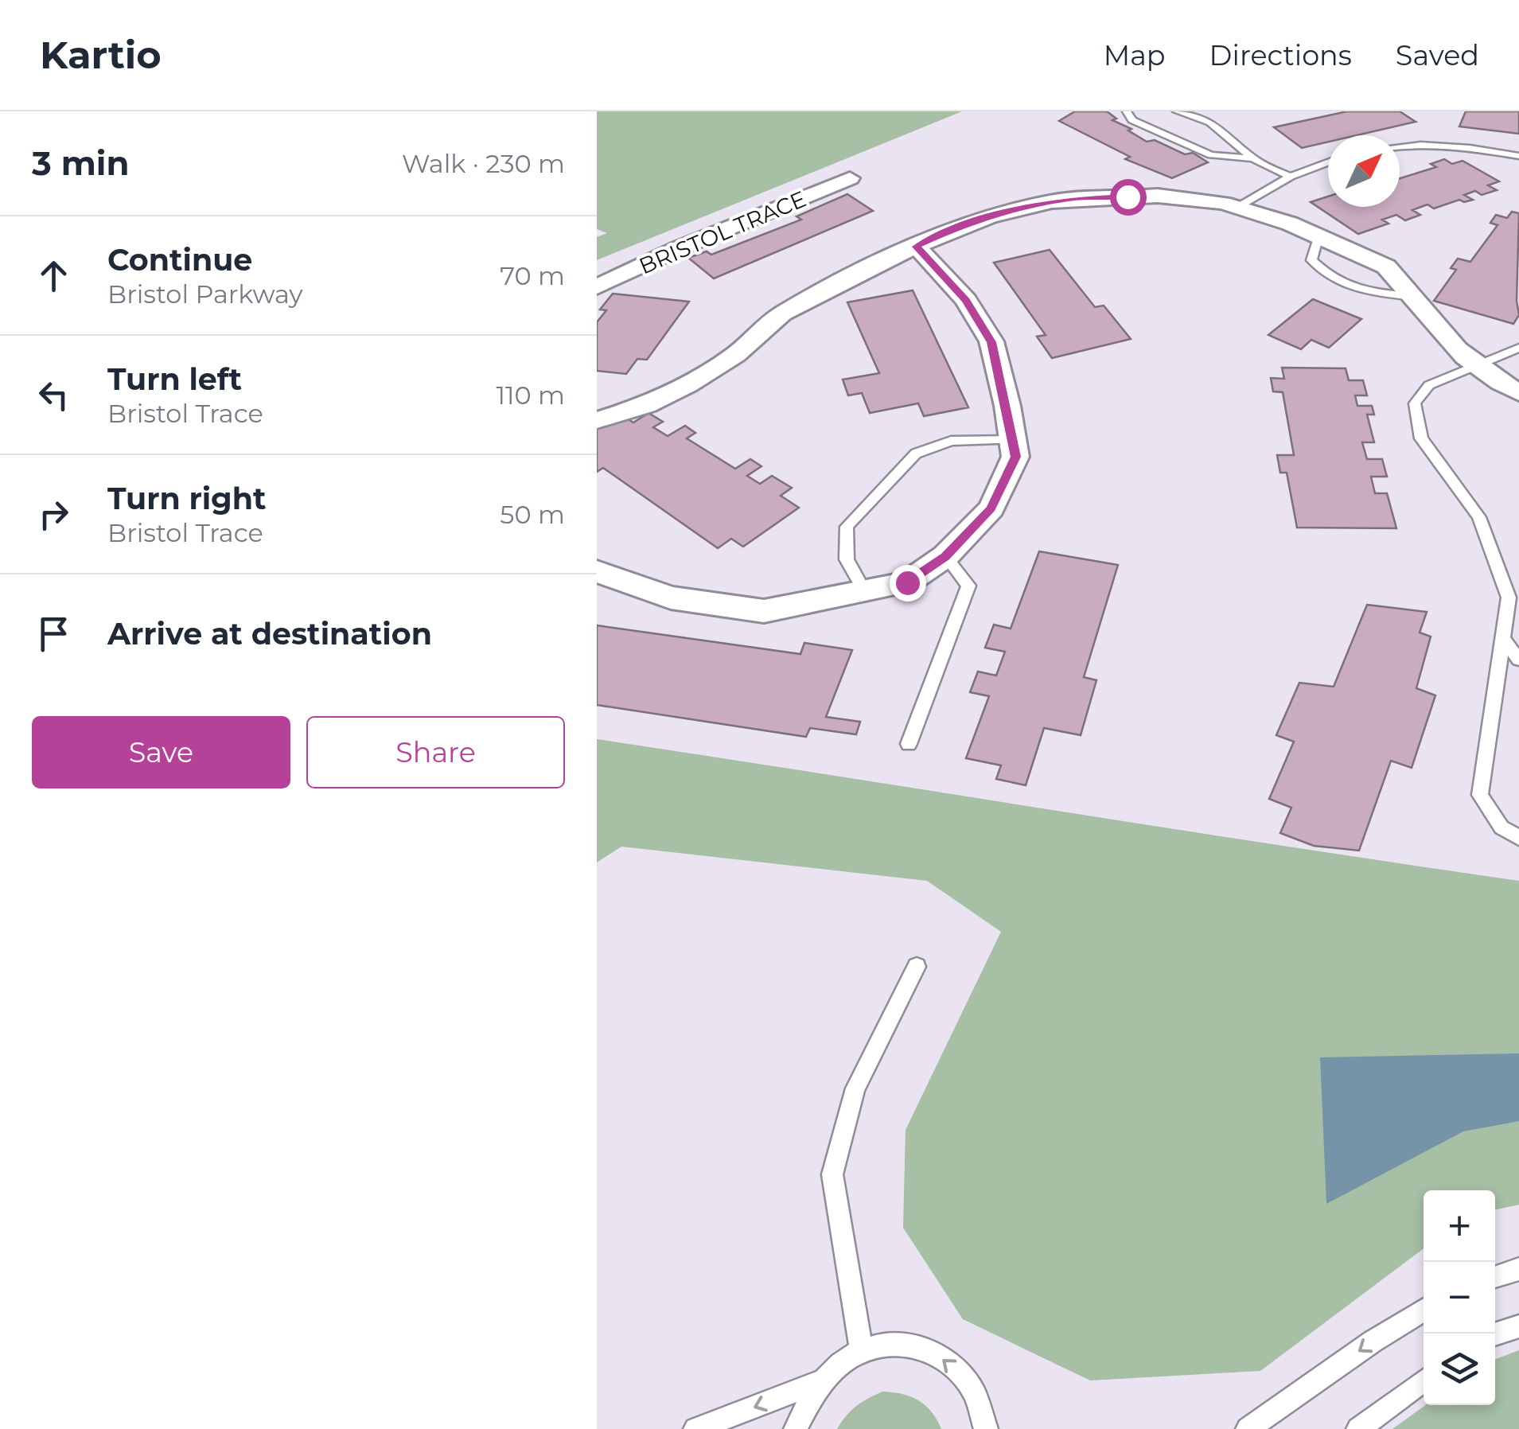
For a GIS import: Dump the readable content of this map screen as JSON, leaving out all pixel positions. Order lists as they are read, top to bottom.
{
  "streets": {
    "street": ["BRISTOL TRACE"]
  },
  "north": "top right",
  "page": {
    "header": "Kartio",
    "nav": ["Map", "Directions", "Saved"],
    "heading": ["3 min", "Walk · 230 m"],
    "list": [
      ["Continue", "Bristol Parkway", "70 m"],
      ["Turn left", "Bristol Trace", "110 m"],
      ["Turn right", "Bristol Trace", "50 m"],
      "Arrive at destination"
    ],
    "buttons": ["Save", "Share"],
    "map_buttons": ["+", "−"]
  }
}
